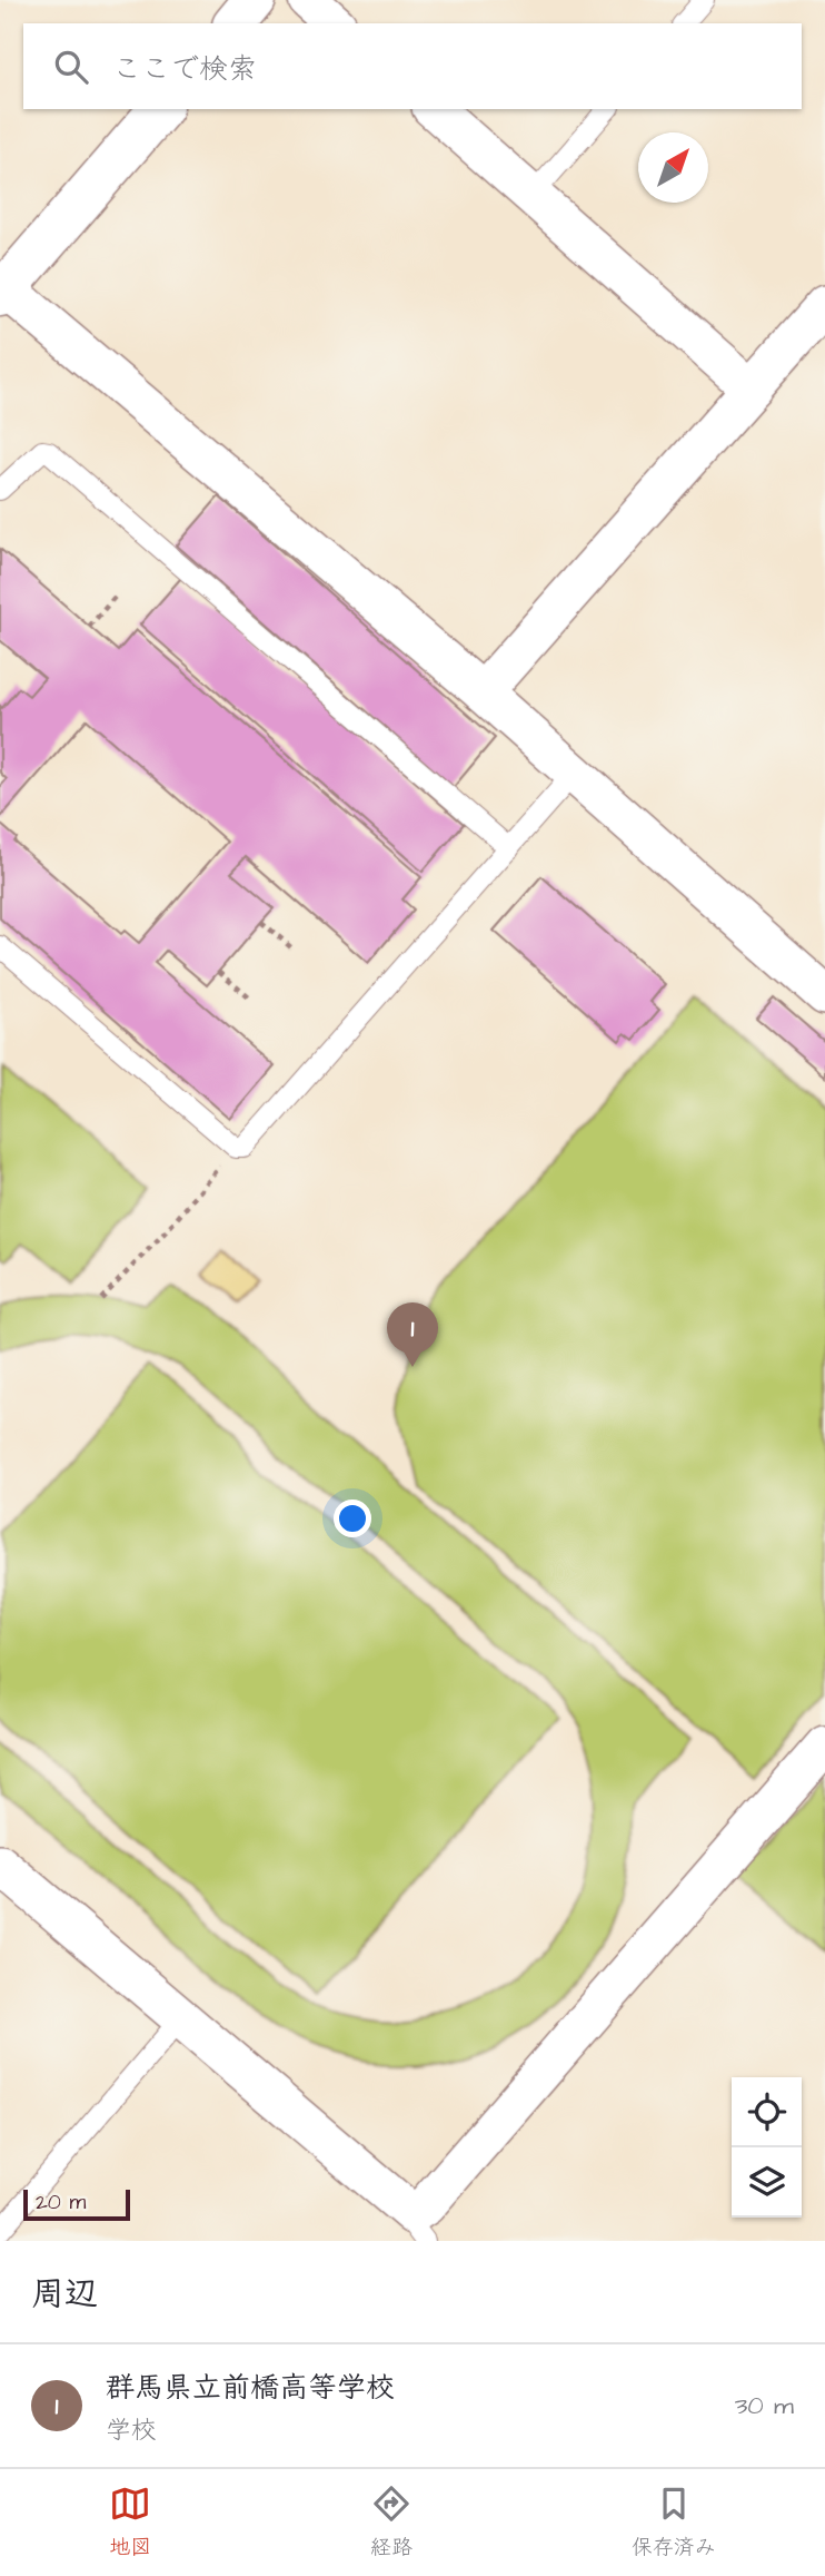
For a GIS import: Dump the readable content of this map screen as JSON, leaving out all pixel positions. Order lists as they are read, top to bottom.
{
  "scale_bar": "20 m",
  "north": "top right",
  "page": {
    "search": "ここで検索",
    "pins": "1",
    "scale": "20 m",
    "heading": "周辺",
    "list": [
      {
        "mark": "1",
        "name": "群馬県立前橋高等学校",
        "note": "学校",
        "value": "30 m"
      }
    ],
    "nav": ["地図", "経路", "保存済み"]
  }
}
